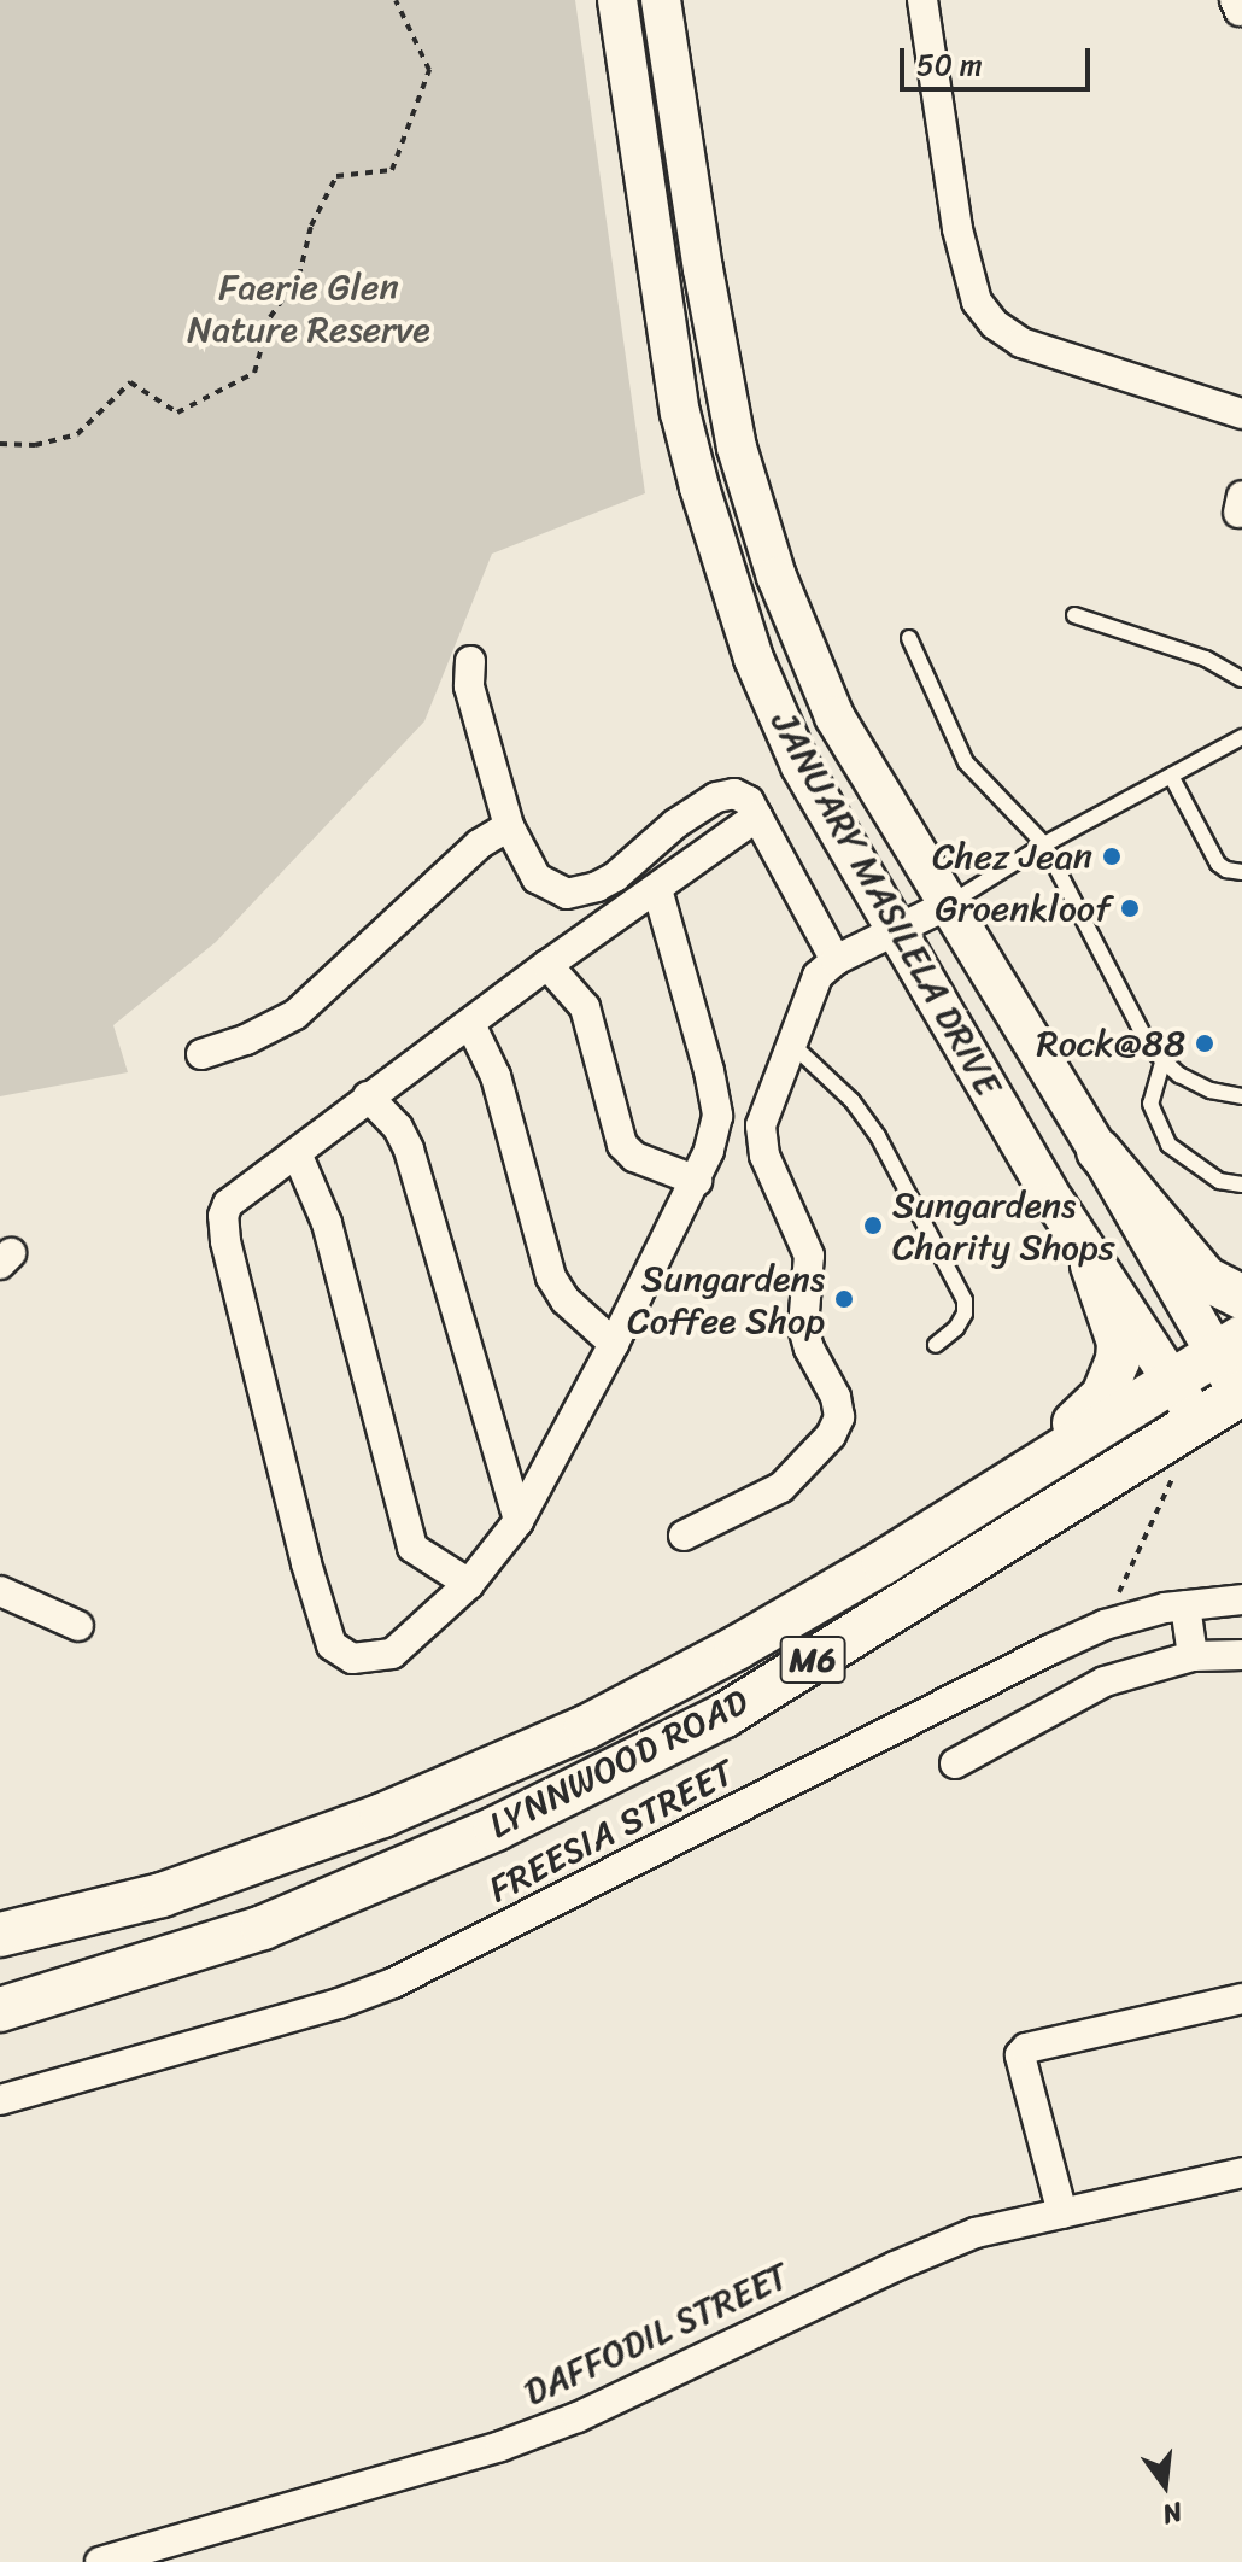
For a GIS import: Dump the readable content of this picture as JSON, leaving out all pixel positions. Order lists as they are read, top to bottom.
{
  "streets": {
    "main road": ["JANUARY MASILELA DRIVE", "M6", "LYNNWOOD ROAD"],
    "street": ["FREESIA STREET", "DAFFODIL STREET"]
  },
  "crossings": [
    ["JANUARY MASILELA DRIVE", "LYNNWOOD ROAD"]
  ],
  "parks": ["Faerie Glen Nature Reserve"],
  "places": [
    "Chez Jean",
    "Groenkloof",
    "Rock@88",
    "Sungardens Charity Shops",
    "Sungardens Coffee Shop"
  ],
  "scale_bar": "50 m",
  "north": "bottom"
}
